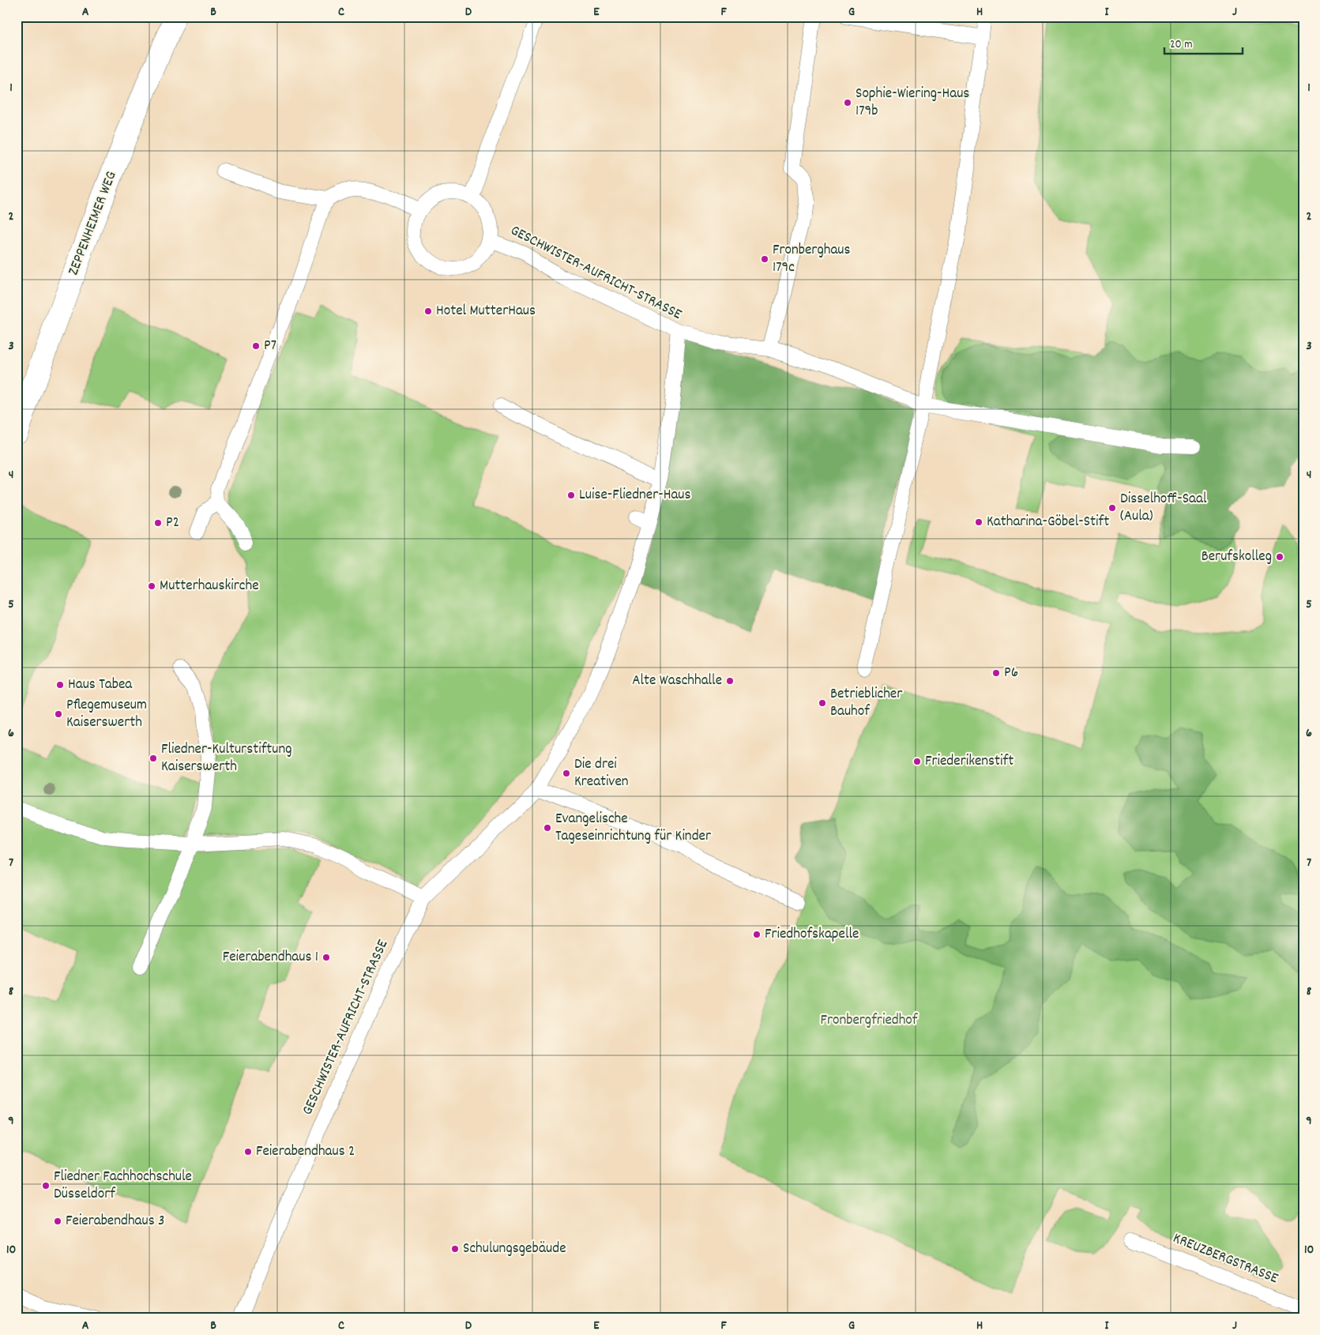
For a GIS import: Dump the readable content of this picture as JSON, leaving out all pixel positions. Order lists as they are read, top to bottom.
{
  "streets": {
    "street": ["ZEPPENHEIMER WEG"],
    "lane": ["GESCHWISTER-AUFRICHT-STRASSE", "KREUZBERGSTRASSE"]
  },
  "parks": ["Fronbergfriedhof"],
  "places": [
    "Sophie-Wiering-Haus 179b",
    "Fronberghaus 179c",
    "Hotel MutterHaus",
    "P7",
    "Luise-Fliedner-Haus",
    "Disselhoff-Saal (Aula)",
    "Katharina-Göbel-Stift",
    "P2",
    "Berufskolleg",
    "Mutterhauskirche",
    "P6",
    "Alte Waschhalle",
    "Haus Tabea",
    "Betrieblicher Bauhof",
    "Pflegemuseum Kaiserswerth",
    "Fliedner-Kulturstiftung Kaiserswerth",
    "Friederikenstift",
    "Die drei Kreativen",
    "Evangelische Tageseinrichtung für Kinder",
    "Friedhofskapelle",
    "Feierabendhaus 1",
    "Feierabendhaus 2",
    "Fliedner Fachhochschule Düsseldorf",
    "Feierabendhaus 3",
    "Schulungsgebäude"
  ],
  "scale_bar": "20 m",
  "grid": {
    "columns": [
      "A",
      "B",
      "C",
      "D",
      "E",
      "F",
      "G",
      "H",
      "I",
      "J"
    ],
    "rows": [
      "1",
      "2",
      "3",
      "4",
      "5",
      "6",
      "7",
      "8",
      "9",
      "10"
    ]
  }
}
